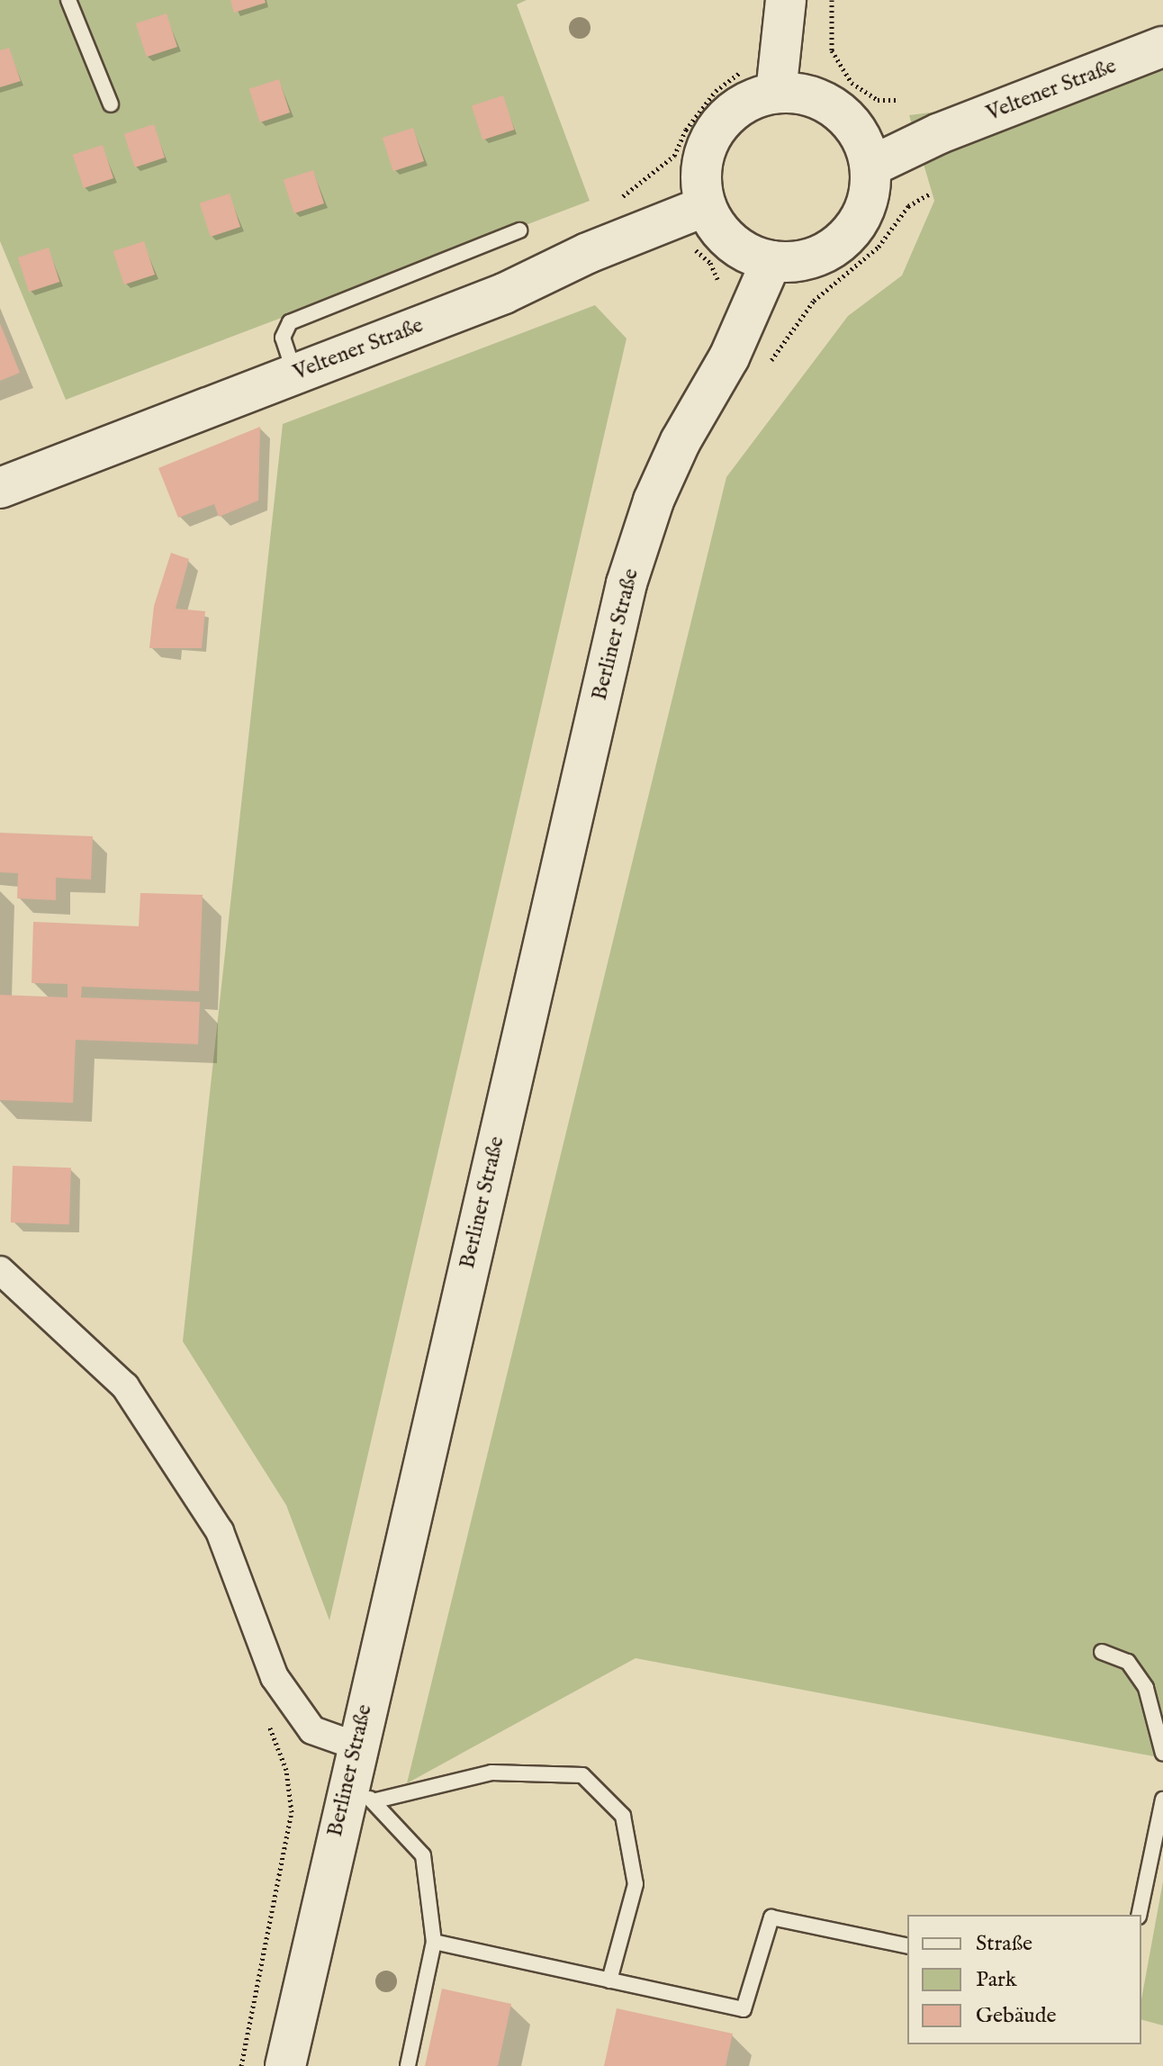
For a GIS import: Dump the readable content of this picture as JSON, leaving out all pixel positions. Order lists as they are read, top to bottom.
{
  "streets": {
    "main road": ["Veltener Straße", "Berliner Straße"]
  },
  "crossings": [
    ["Veltener Straße", "Berliner Straße"]
  ],
  "legend": ["Straße", "Park", "Gebäude"]
}
